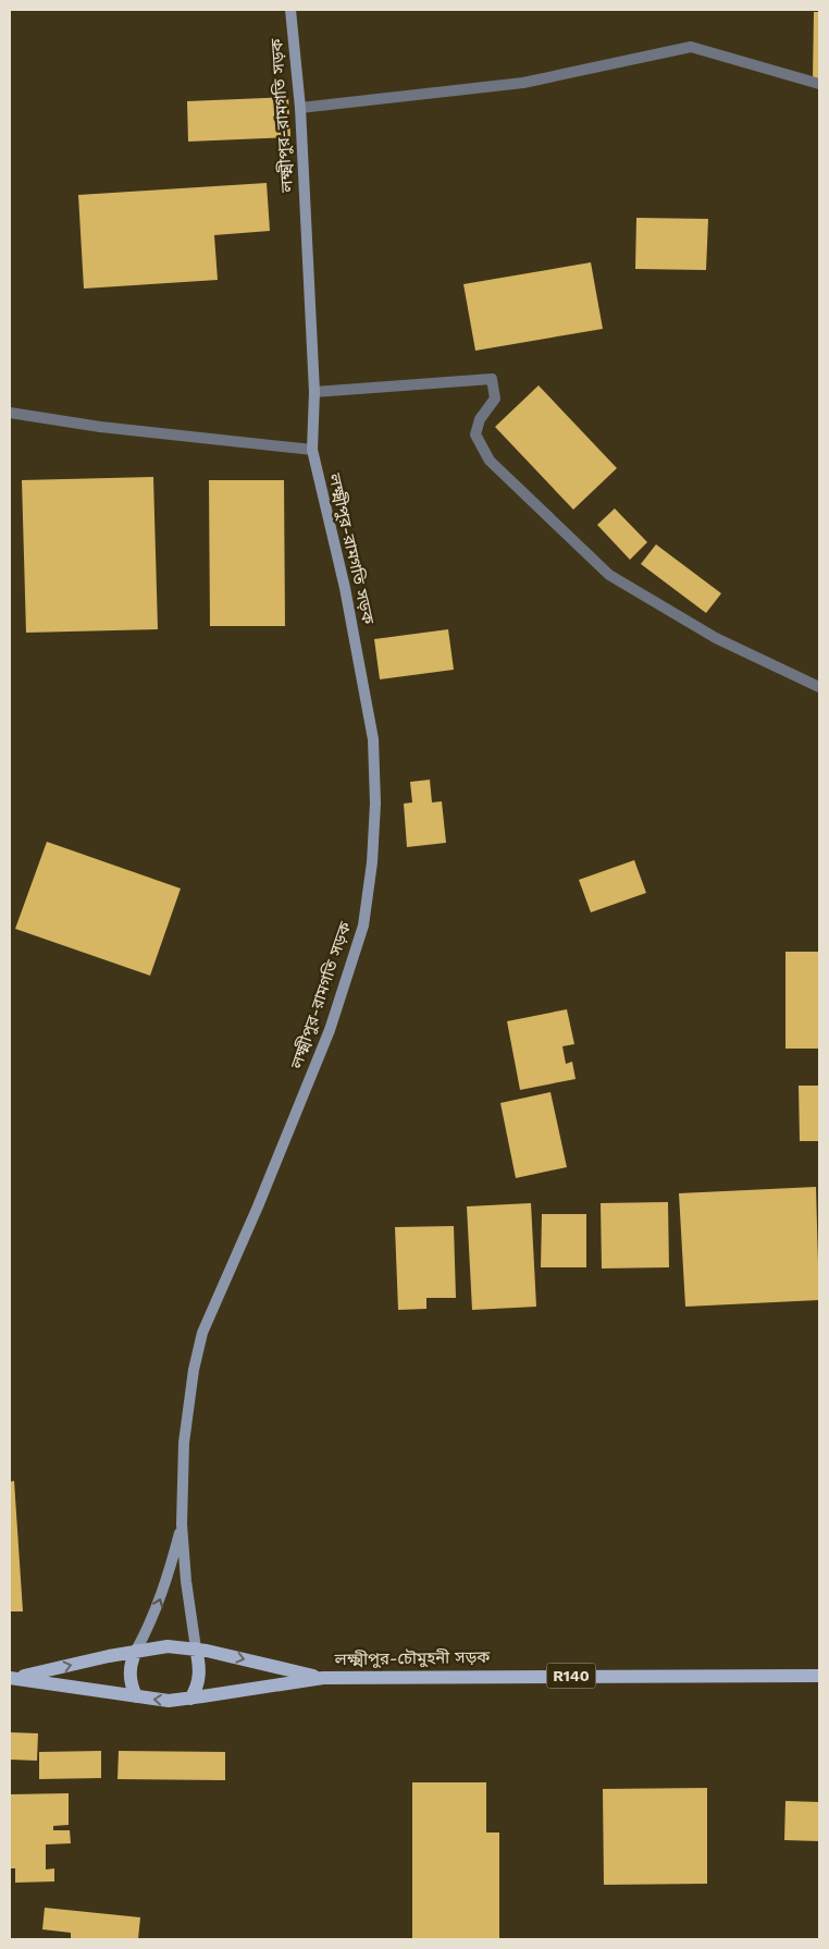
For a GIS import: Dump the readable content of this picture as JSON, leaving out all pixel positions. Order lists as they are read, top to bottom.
{
  "streets": {
    "main road": ["লক্ষ্মীপুর-রামগতি সড়ক", "লক্ষ্মীপুর-চৌমুহনী সড়ক", "R140"]
  },
  "crossings": [
    ["লক্ষ্মীপুর-রামগতি সড়ক", "লক্ষ্মীপুর-চৌমুহনী সড়ক"],
    ["লক্ষ্মীপুর-রামগতি সড়ক", "R140"],
    ["লক্ষ্মীপুর-চৌমুহনী সড়ক", "R140"]
  ]
}
